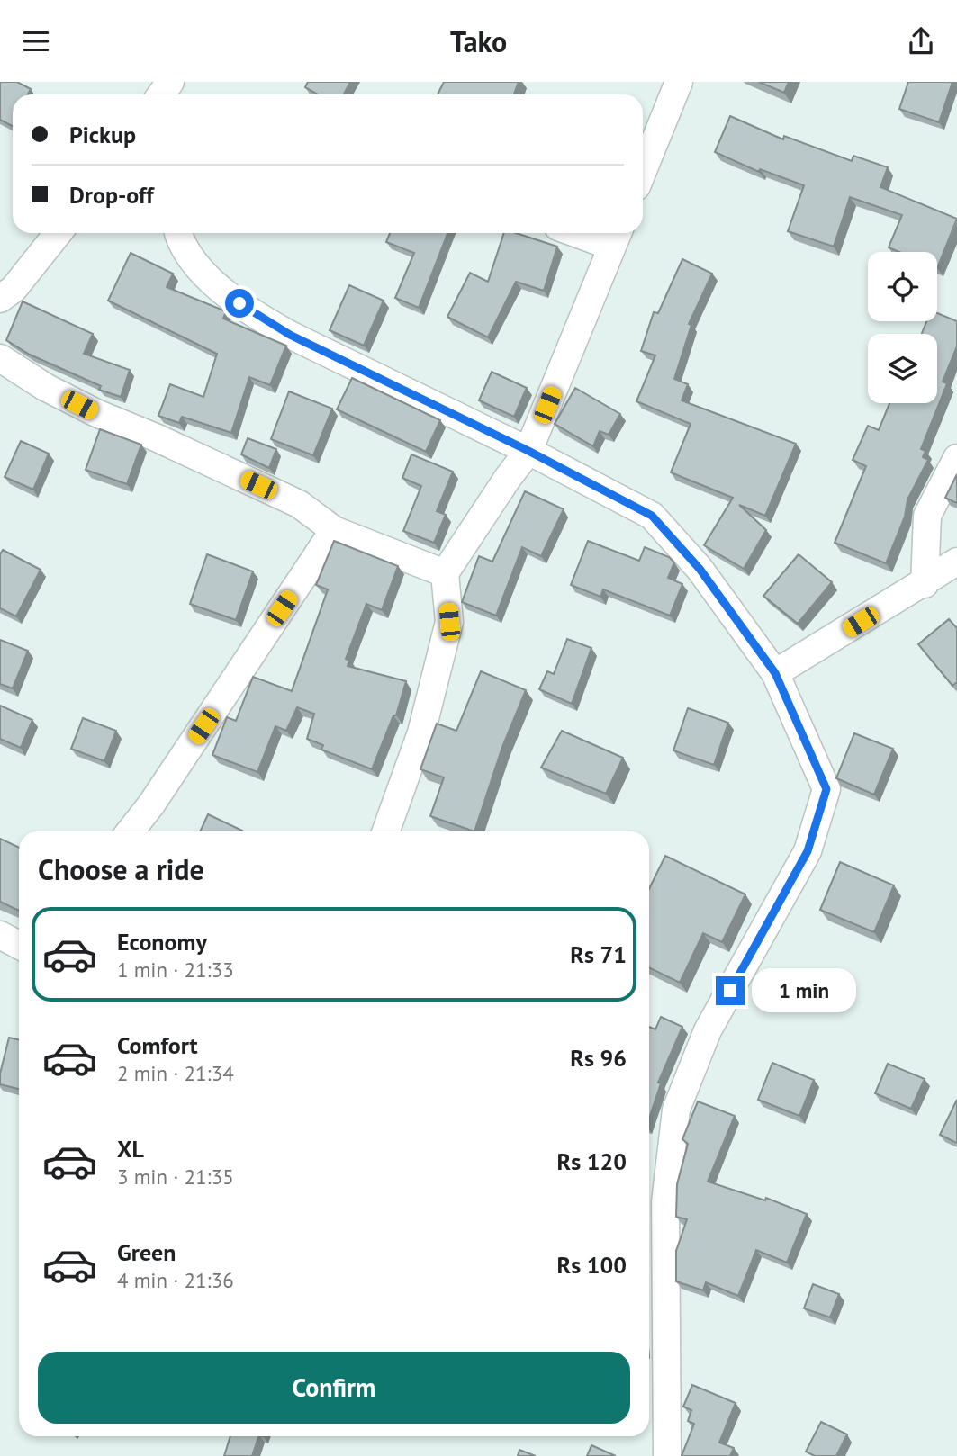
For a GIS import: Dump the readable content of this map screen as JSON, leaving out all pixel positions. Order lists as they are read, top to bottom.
{
  "page": {
    "header": "Tako",
    "banner": ["Pickup", "Drop-off"],
    "heading": "Choose a ride",
    "list": [
      {
        "name": "Economy",
        "note": "1 min · 21:33",
        "value": "Rs 71"
      },
      {
        "name": "Comfort",
        "note": "2 min · 21:34",
        "value": "Rs 96"
      },
      {
        "name": "XL",
        "note": "3 min · 21:35",
        "value": "Rs 120"
      },
      {
        "name": "Green",
        "note": "4 min · 21:36",
        "value": "Rs 100"
      }
    ],
    "bubble": "1 min",
    "buttons": "Confirm"
  }
}
